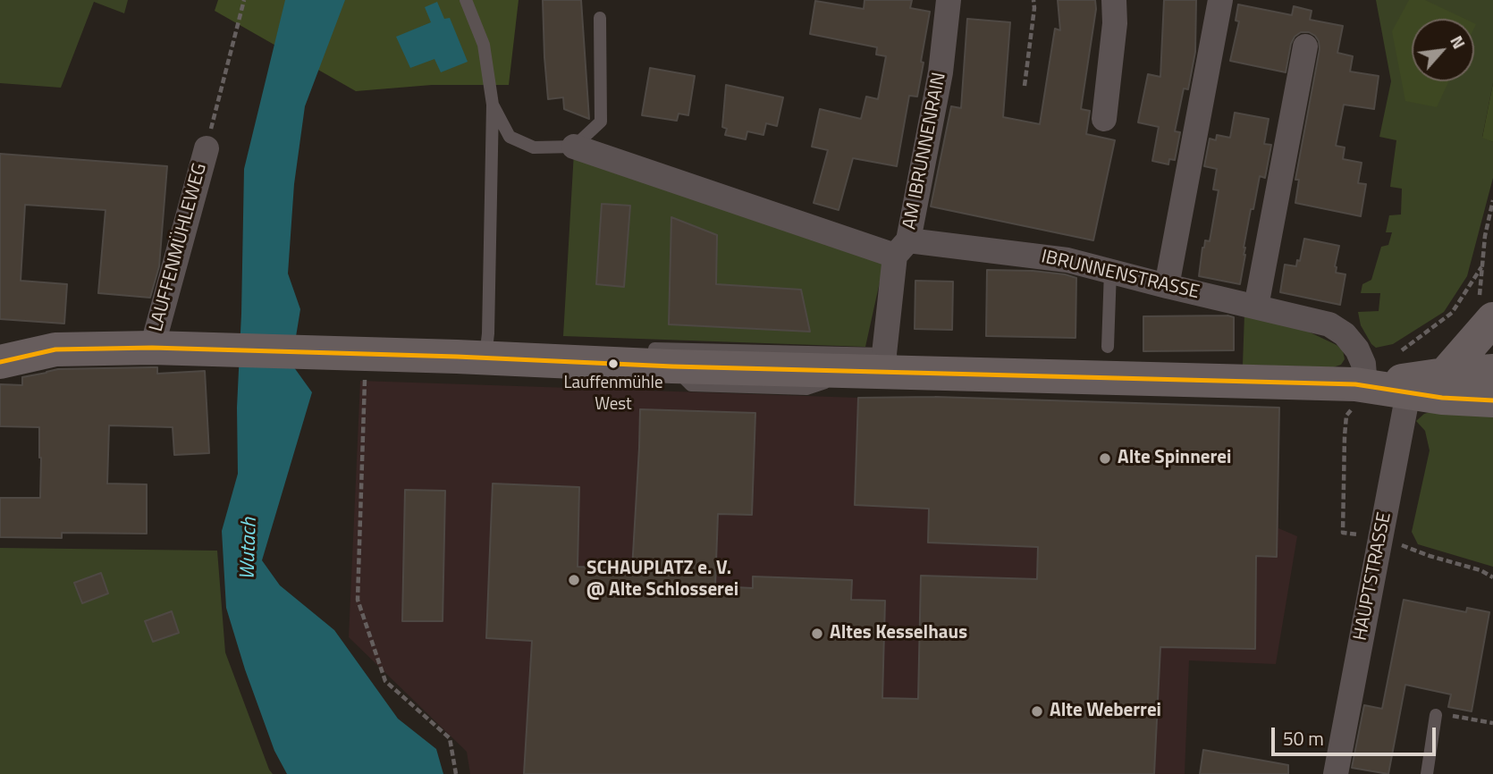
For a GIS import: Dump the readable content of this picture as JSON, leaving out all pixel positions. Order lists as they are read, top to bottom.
{
  "streets": {
    "street": [
      "AM IBRUNNENRAIN",
      "LAUFFENMÜHLEWEG",
      "IBRUNNENSTRASSE",
      "HAUPTSTRASSE"
    ]
  },
  "crossings": [
    ["AM IBRUNNENRAIN", "IBRUNNENSTRASSE"]
  ],
  "water": ["Wutach"],
  "places": [
    "Lauffenmühle West",
    "Alte Spinnerei",
    "SCHAUPLATZ e. V. @ Alte Schlosserei",
    "Altes Kesselhaus",
    "Alte Weberrei"
  ],
  "scale_bar": "50 m",
  "north": "top right"
}
